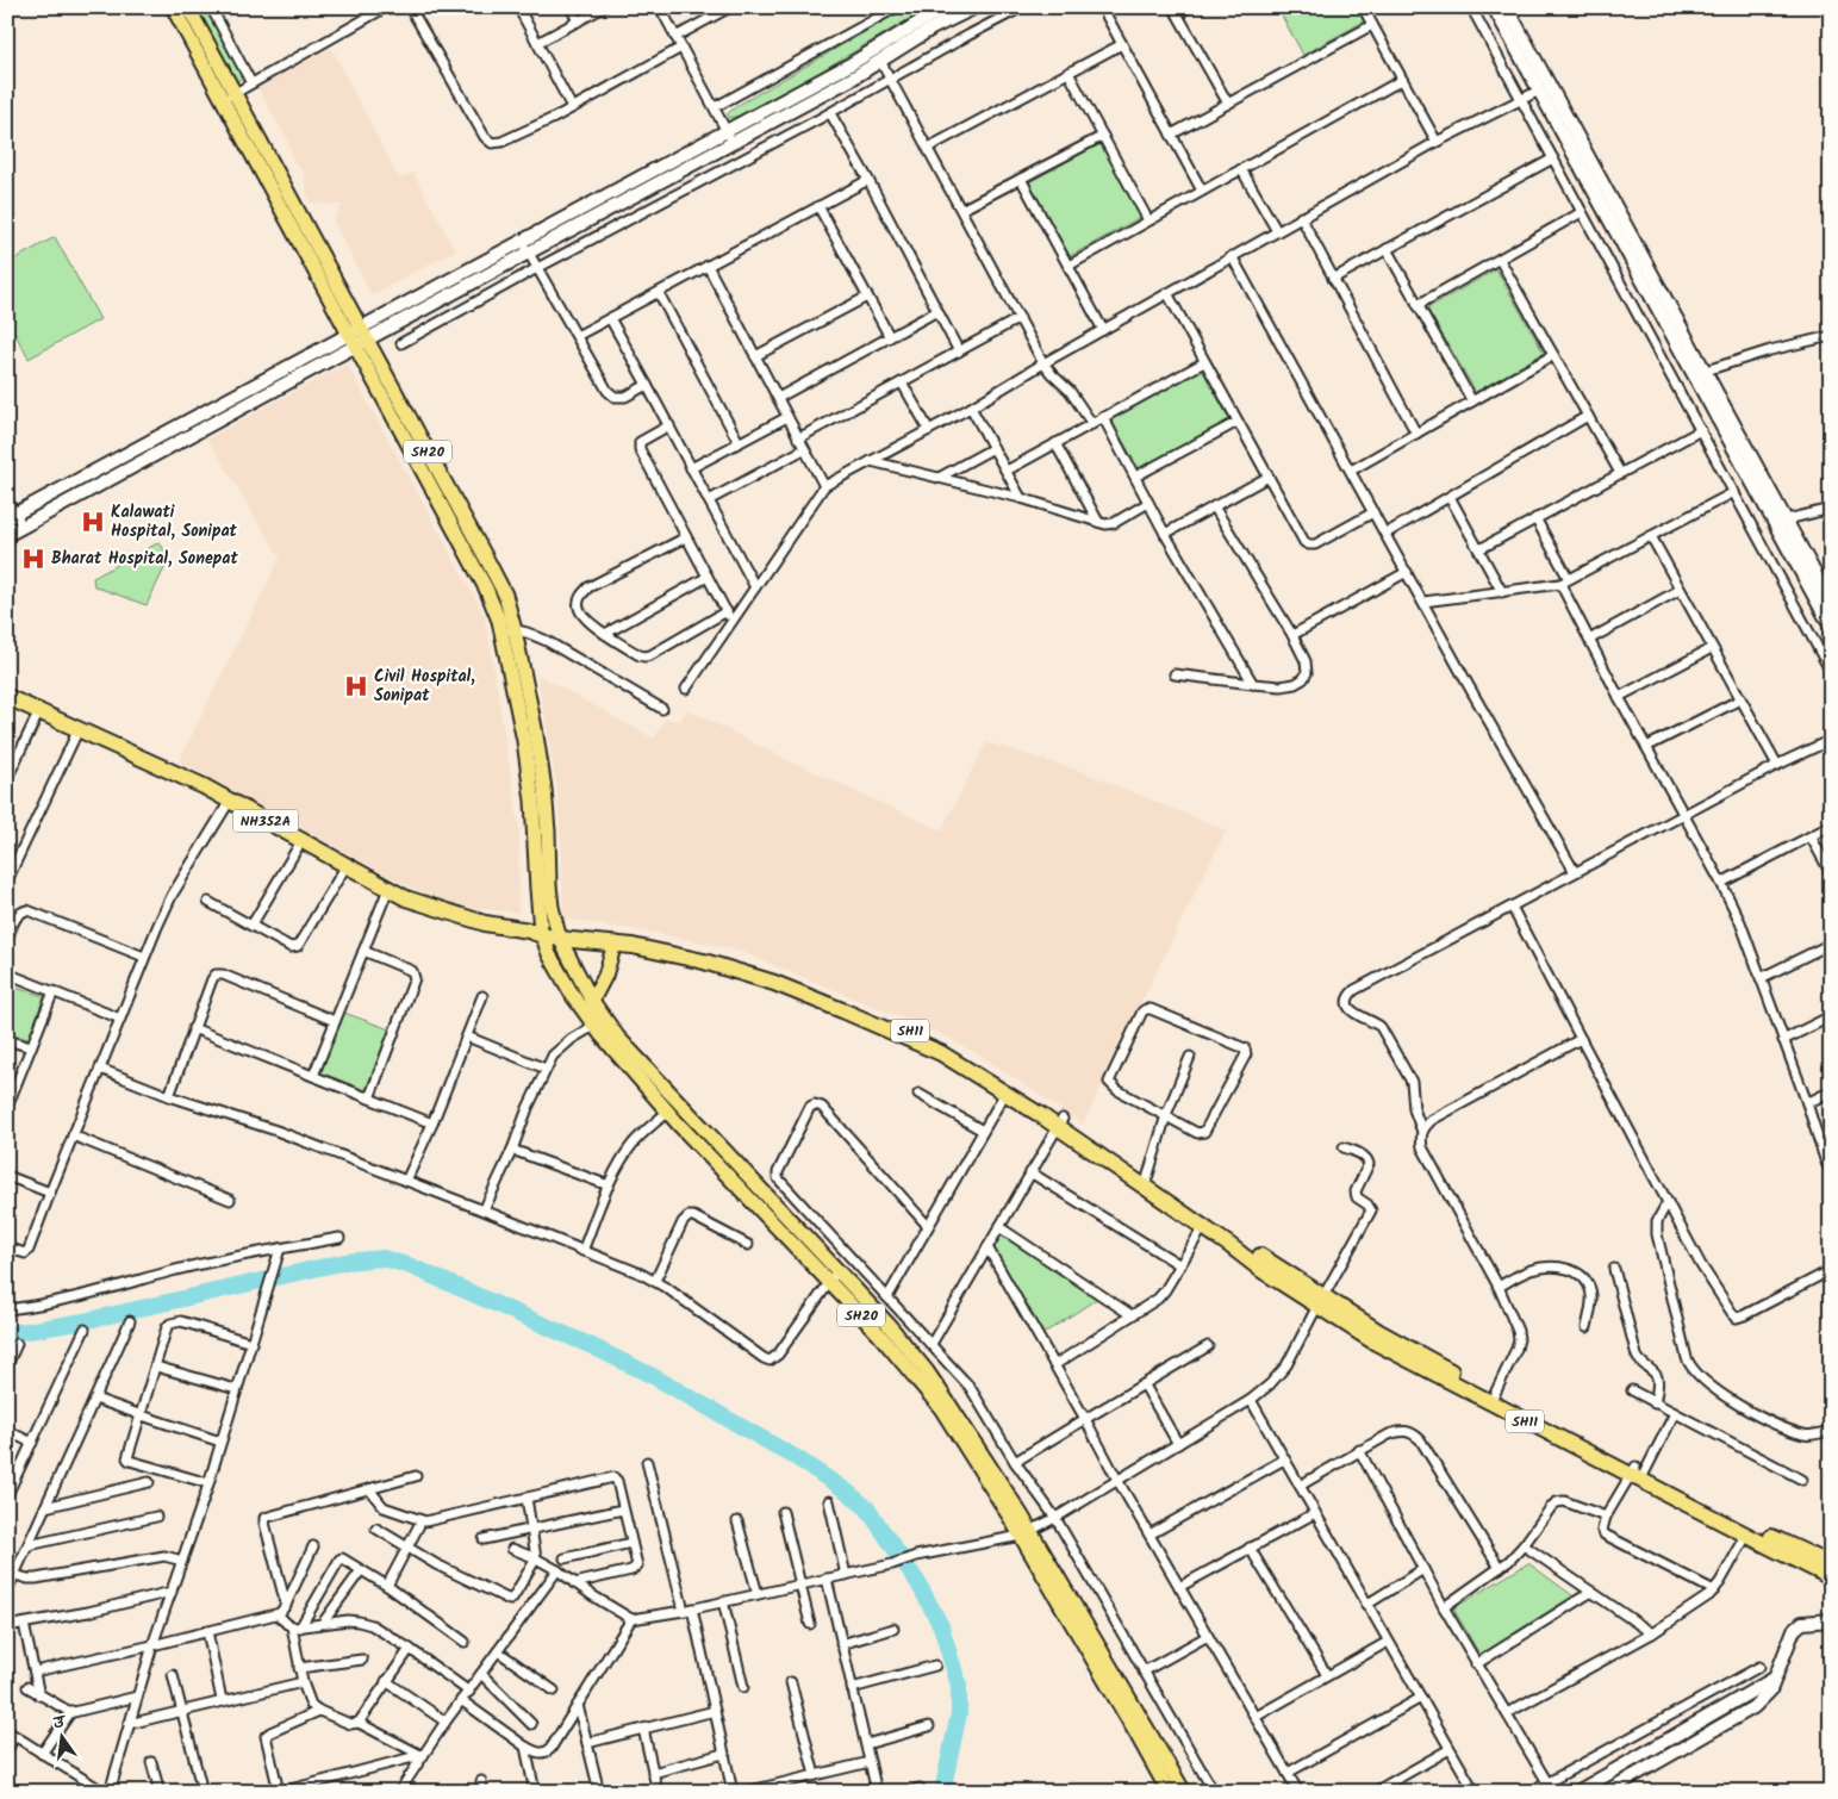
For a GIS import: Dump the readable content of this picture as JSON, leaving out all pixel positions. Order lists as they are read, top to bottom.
{
  "streets": {
    "highway": ["NH352A", "SH11"],
    "main road": ["SH20"]
  },
  "crossings": [
    ["SH20", "NH352A"],
    ["SH20", "SH11"],
    ["NH352A", "SH11"]
  ],
  "places": {
    "hospital": ["Kalawati Hospital, Sonipat", "Bharat Hospital, Sonepat", "Civil Hospital, Sonipat"]
  },
  "north": "top"
}
